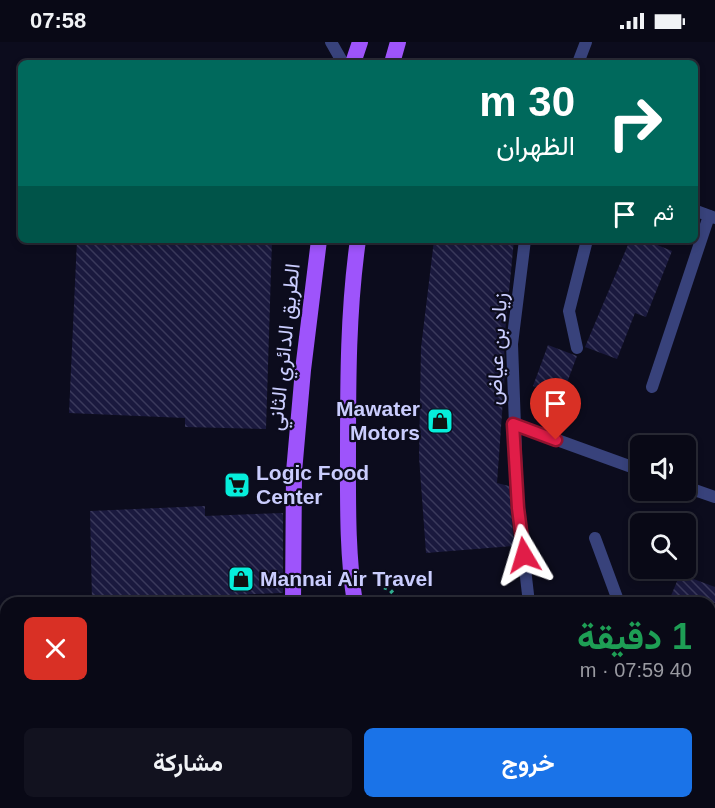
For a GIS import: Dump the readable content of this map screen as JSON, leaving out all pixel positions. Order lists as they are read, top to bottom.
{
  "streets": {
    "main road": ["الطريق الدائري الثاني"],
    "street": ["زياد بن عياض"]
  },
  "places": {
    "shop": ["Mawater Motors", "Mannai Air Travel"],
    "supermarket": ["Logic Food Center"]
  },
  "page": {
    "status": "07:58",
    "turn": ["30 m", "الظهران"],
    "then": "ثم",
    "heading": ["1 دقيقة", "40 m · 07:59"],
    "buttons": ["خروج", "مشاركة"]
  }
}
